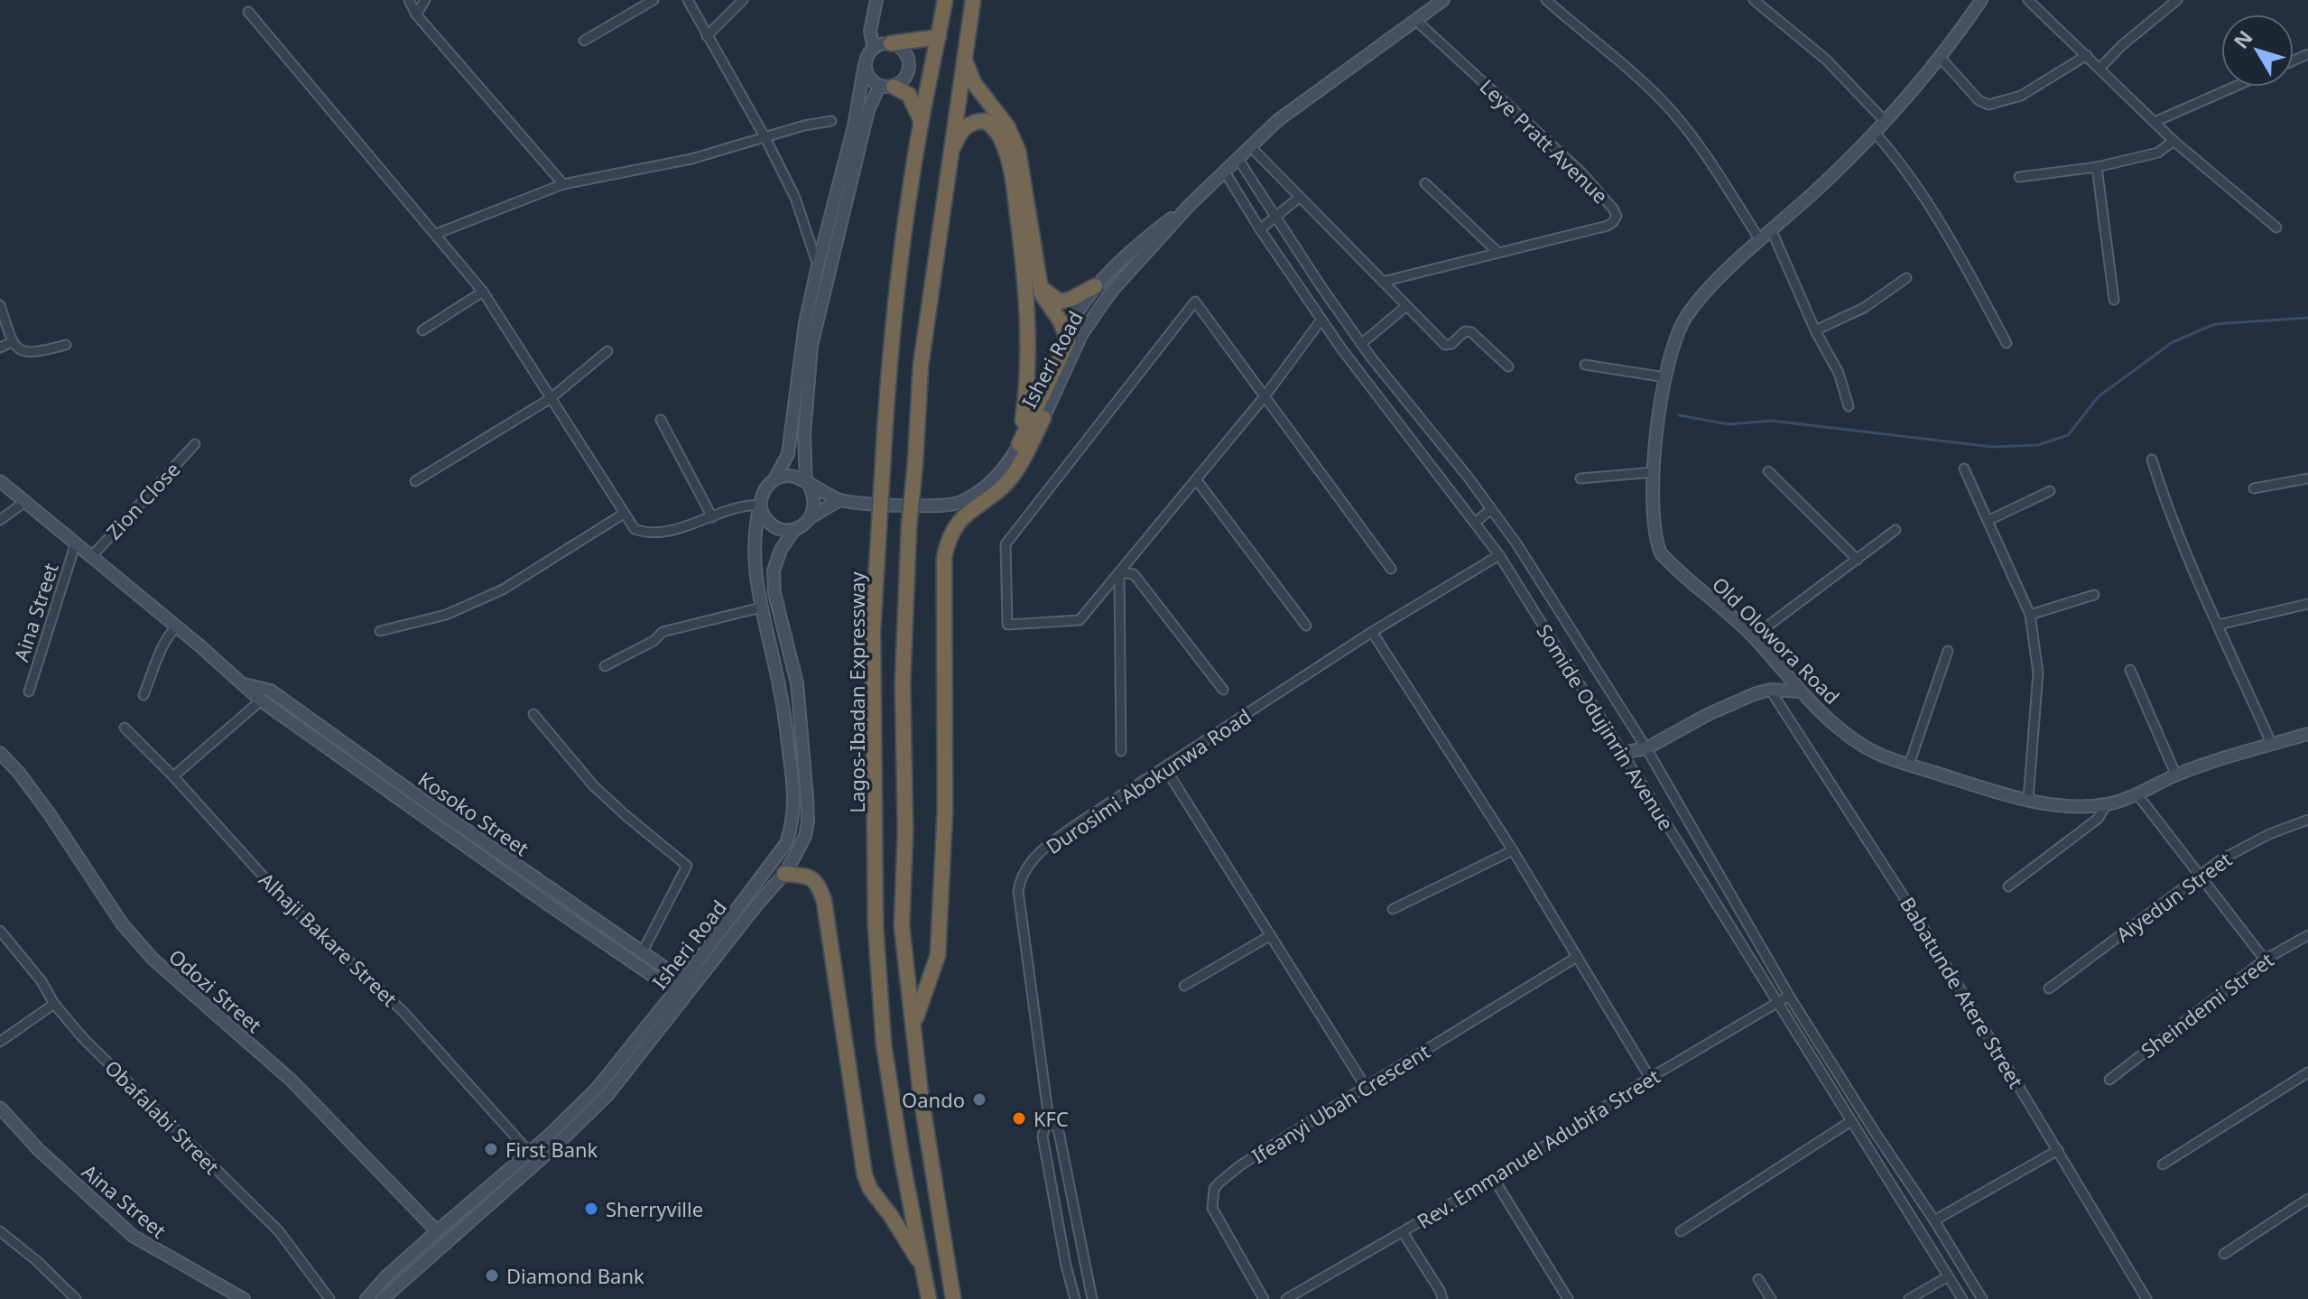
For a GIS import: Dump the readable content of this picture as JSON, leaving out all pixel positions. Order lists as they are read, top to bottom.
{
  "streets": {
    "highway": ["Lagos-Ibadan Expressway"],
    "main road": [
      "Isheri Road",
      "Aina Street",
      "Old Olowora Road",
      "Kosoko Street",
      "Odozi Street"
    ],
    "street": [
      "Leye Pratt Avenue",
      "Zion Close",
      "Somide Odujinrin Avenue",
      "Durosimi Abokunwa Road",
      "Aiyedun Street",
      "Alhaji Bakare Street",
      "Babatunde Atere Street",
      "Sheindemi Street",
      "Ifeanyi Ubah Crescent",
      "Obafalabi Street",
      "Rev. Emmanuel Adubifa Street"
    ]
  },
  "crossings": [
    ["Leye Pratt Avenue", "Isheri Road"],
    ["Isheri Road", "Somide Odujinrin Avenue"],
    ["Isheri Road", "Kosoko Street"],
    ["Isheri Road", "Alhaji Bakare Street"],
    ["Isheri Road", "Odozi Street"],
    ["Zion Close", "Kosoko Street"],
    ["Aina Street", "Kosoko Street"],
    ["Somide Odujinrin Avenue", "Durosimi Abokunwa Road"],
    ["Somide Odujinrin Avenue", "Rev. Emmanuel Adubifa Street"]
  ],
  "places": [
    "Oando",
    "KFC",
    "First Bank",
    "Sherryville",
    "Diamond Bank"
  ],
  "north": "top left"
}
